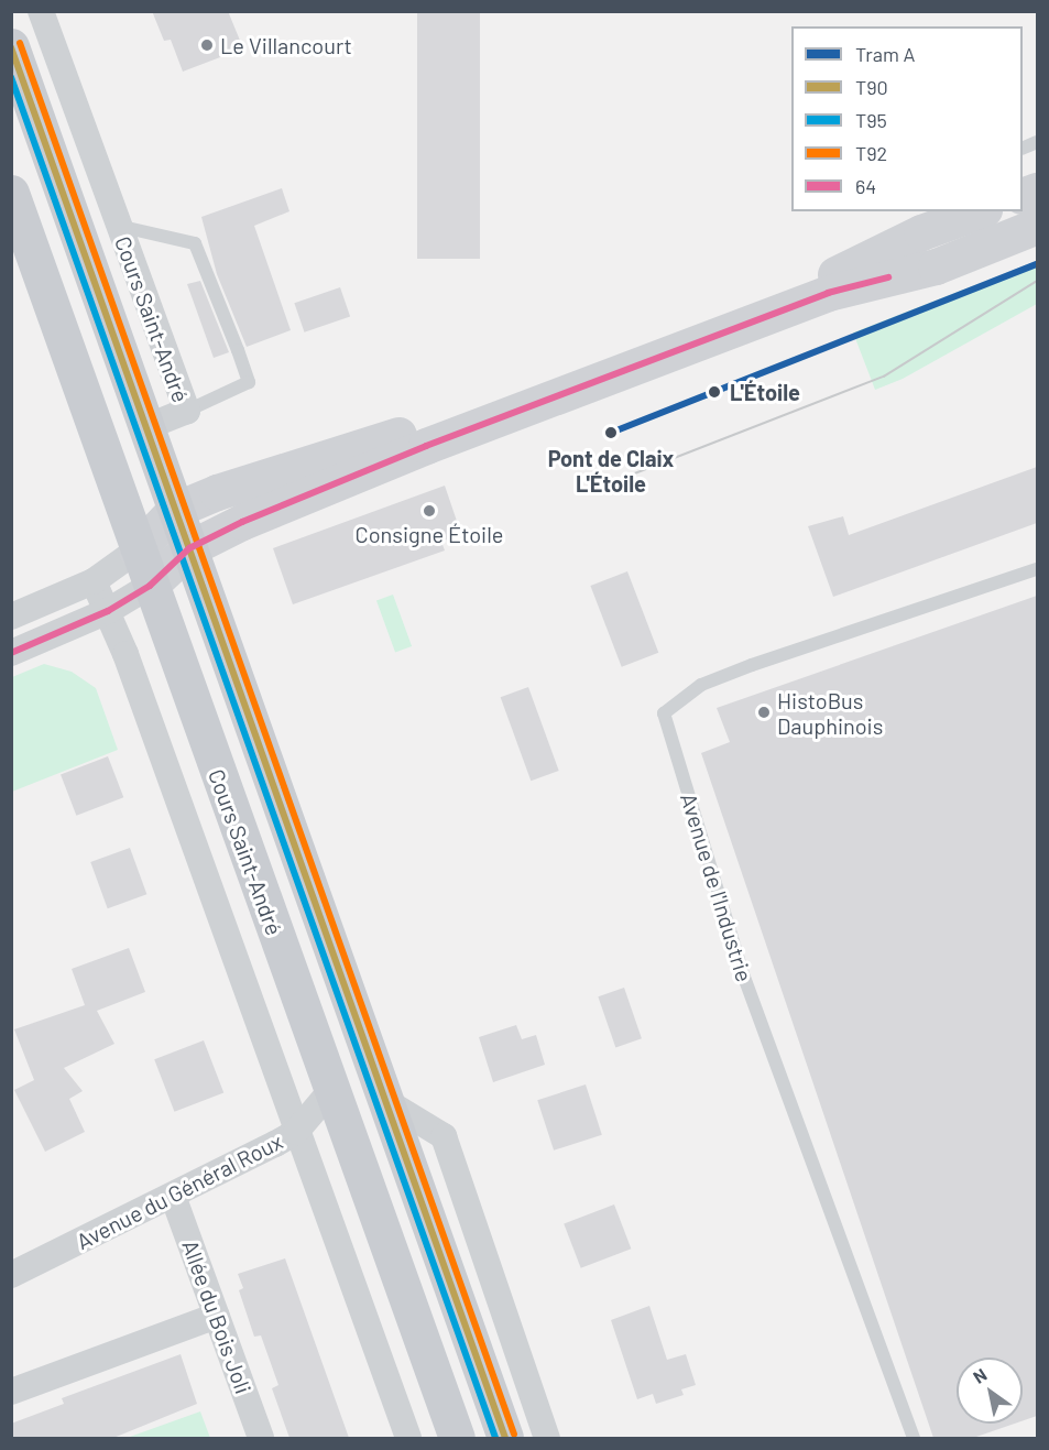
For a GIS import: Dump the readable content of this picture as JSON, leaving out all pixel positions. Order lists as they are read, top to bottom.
{
  "streets": {
    "main road": ["Cours Saint-André"],
    "street": ["Avenue du Général Roux", "Allée du Bois Joli"],
    "lane": ["Avenue de l'Industrie"]
  },
  "crossings": [
    ["Cours Saint-André", "Avenue du Général Roux"],
    ["Avenue du Général Roux", "Allée du Bois Joli"]
  ],
  "places": [
    "Le Villancourt",
    "L'Étoile",
    "Pont de Claix L'Étoile",
    "Consigne Étoile",
    "HistoBus Dauphinois"
  ],
  "lines": [
    "transit line T92",
    "transit line T90",
    "transit line T95",
    "tram line A",
    "transit line 64"
  ],
  "legend": [
    "Tram A",
    "T90",
    "T95",
    "T92",
    "64"
  ],
  "north": "top left"
}
